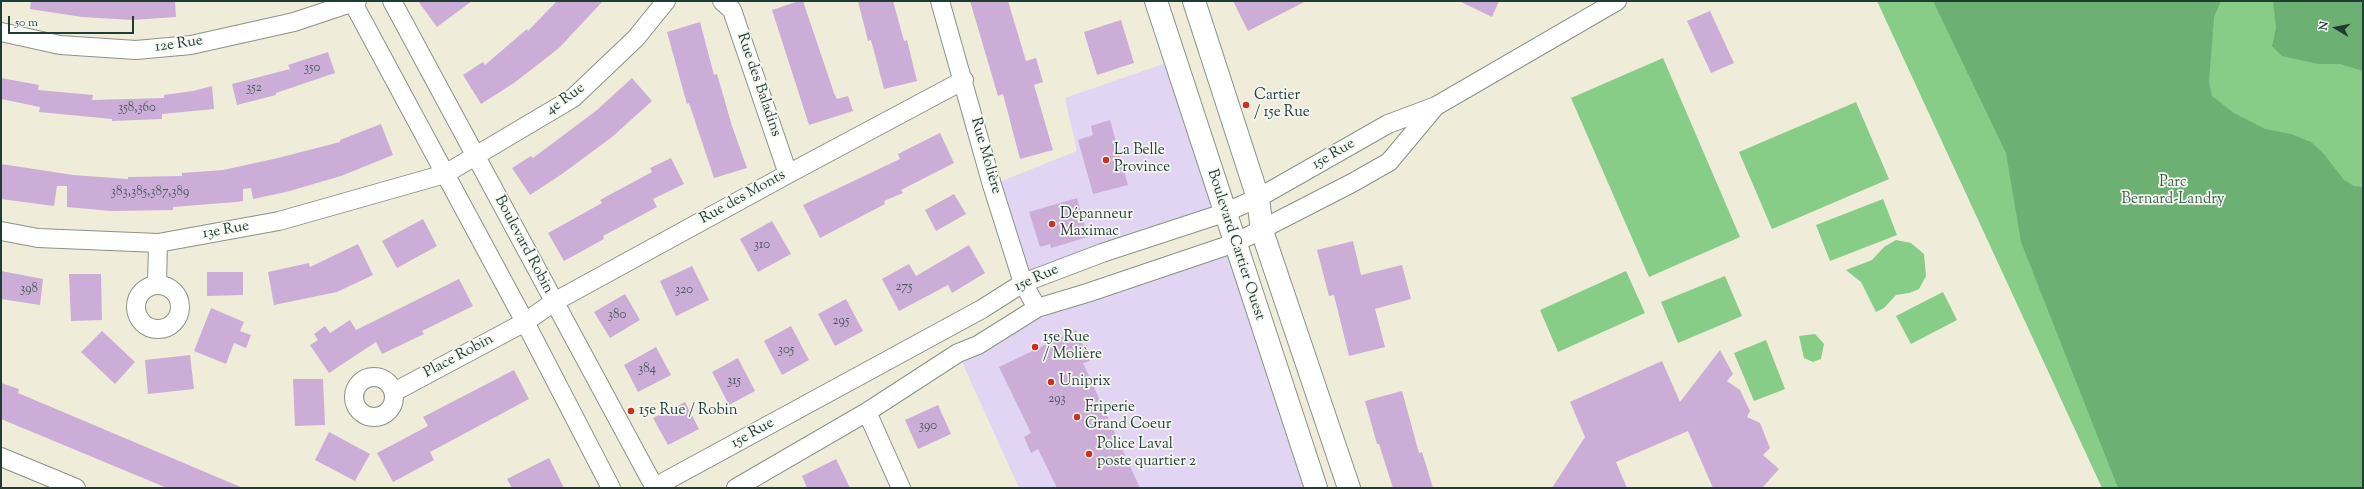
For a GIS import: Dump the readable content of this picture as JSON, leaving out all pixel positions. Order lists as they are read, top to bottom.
{
  "streets": {
    "street": [
      "12e Rue",
      "Rue des Baladins",
      "4e Rue",
      "15e Rue",
      "Rue Molière",
      "Rue des Monts",
      "13e Rue",
      "Boulevard Robin",
      "Boulevard Cartier Ouest",
      "Place Robin"
    ]
  },
  "crossings": [
    ["Rue des Baladins", "Rue des Monts"],
    ["4e Rue", "13e Rue"],
    ["4e Rue", "Boulevard Robin"],
    ["15e Rue", "Rue Molière"],
    ["15e Rue", "Boulevard Robin"],
    ["15e Rue", "Boulevard Cartier Ouest"],
    ["Rue Molière", "Rue des Monts"],
    ["Rue des Monts", "Boulevard Robin"],
    ["Rue des Monts", "Place Robin"]
  ],
  "parks": ["Parc Bernard-Landry"],
  "places": [
    "Cartier / 15e Rue",
    "La Belle Province",
    "Dépanneur Maximac",
    "15e Rue / Molière",
    "Uniprix",
    "15e Rue / Robin",
    "Friperie Grand Coeur",
    "Police Laval poste quartier 2"
  ],
  "house_numbers": [
    "350",
    "352",
    "358,360",
    "383,385,387,389",
    "310",
    "275",
    "398",
    "320",
    "380",
    "295",
    "305",
    "384",
    "315",
    "293",
    "390"
  ],
  "scale_bar": "50 m",
  "north": "left"
}
